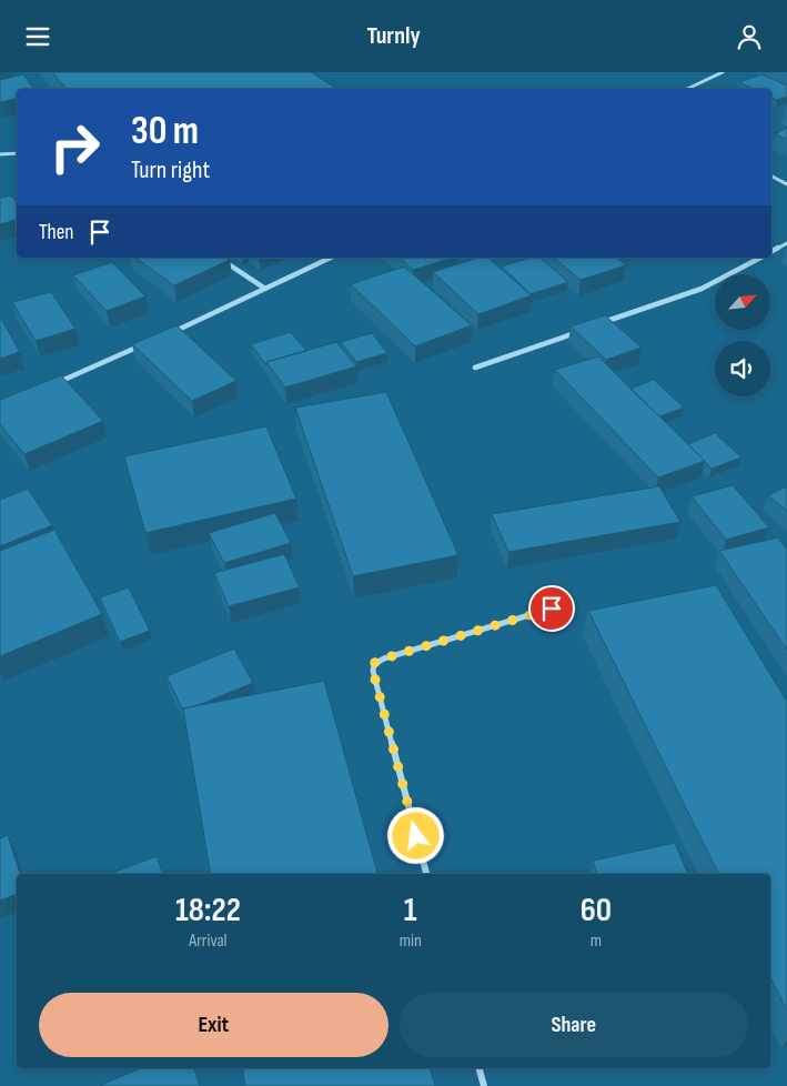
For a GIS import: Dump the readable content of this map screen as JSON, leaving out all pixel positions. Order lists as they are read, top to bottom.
{
  "north": "top right",
  "page": {
    "header": "Turnly",
    "turn": ["30 m", "Turn right"],
    "then": "Then",
    "eta": [
      "18:22",
      "Arrival",
      "1",
      "min",
      "60",
      "m"
    ],
    "buttons": ["Exit", "Share"]
  }
}
